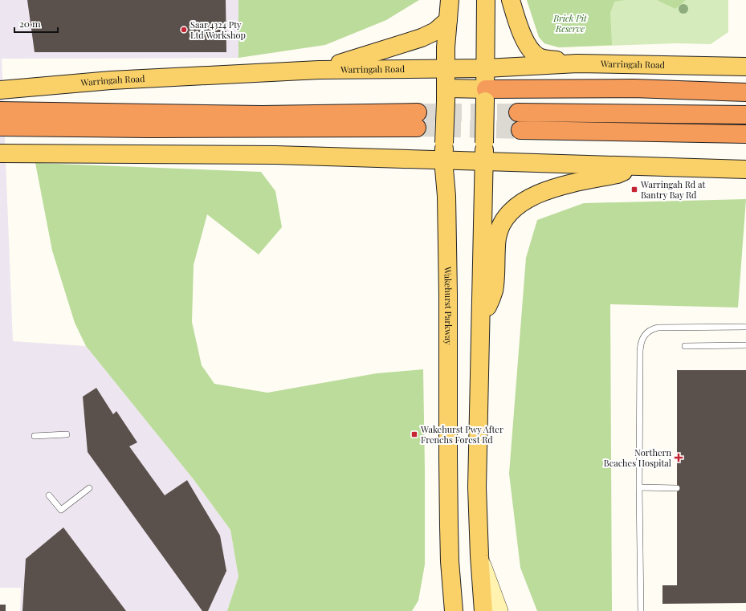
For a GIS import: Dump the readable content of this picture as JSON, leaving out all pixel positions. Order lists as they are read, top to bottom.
{
  "streets": {
    "main road": ["Warringah Road", "Wakehurst Parkway"]
  },
  "crossings": [
    ["Warringah Road", "Wakehurst Parkway"]
  ],
  "parks": ["Brick Pit Reserve"],
  "places": {
    "other": ["Saar 4324 Pty Ltd Workshop"],
    "transit": ["Warringah Rd at Bantry Bay Rd", "Wakehurst Pwy After Frenchs Forest Rd"],
    "health": ["Northern Beaches Hospital"]
  },
  "scale_bar": "20 m"
}
